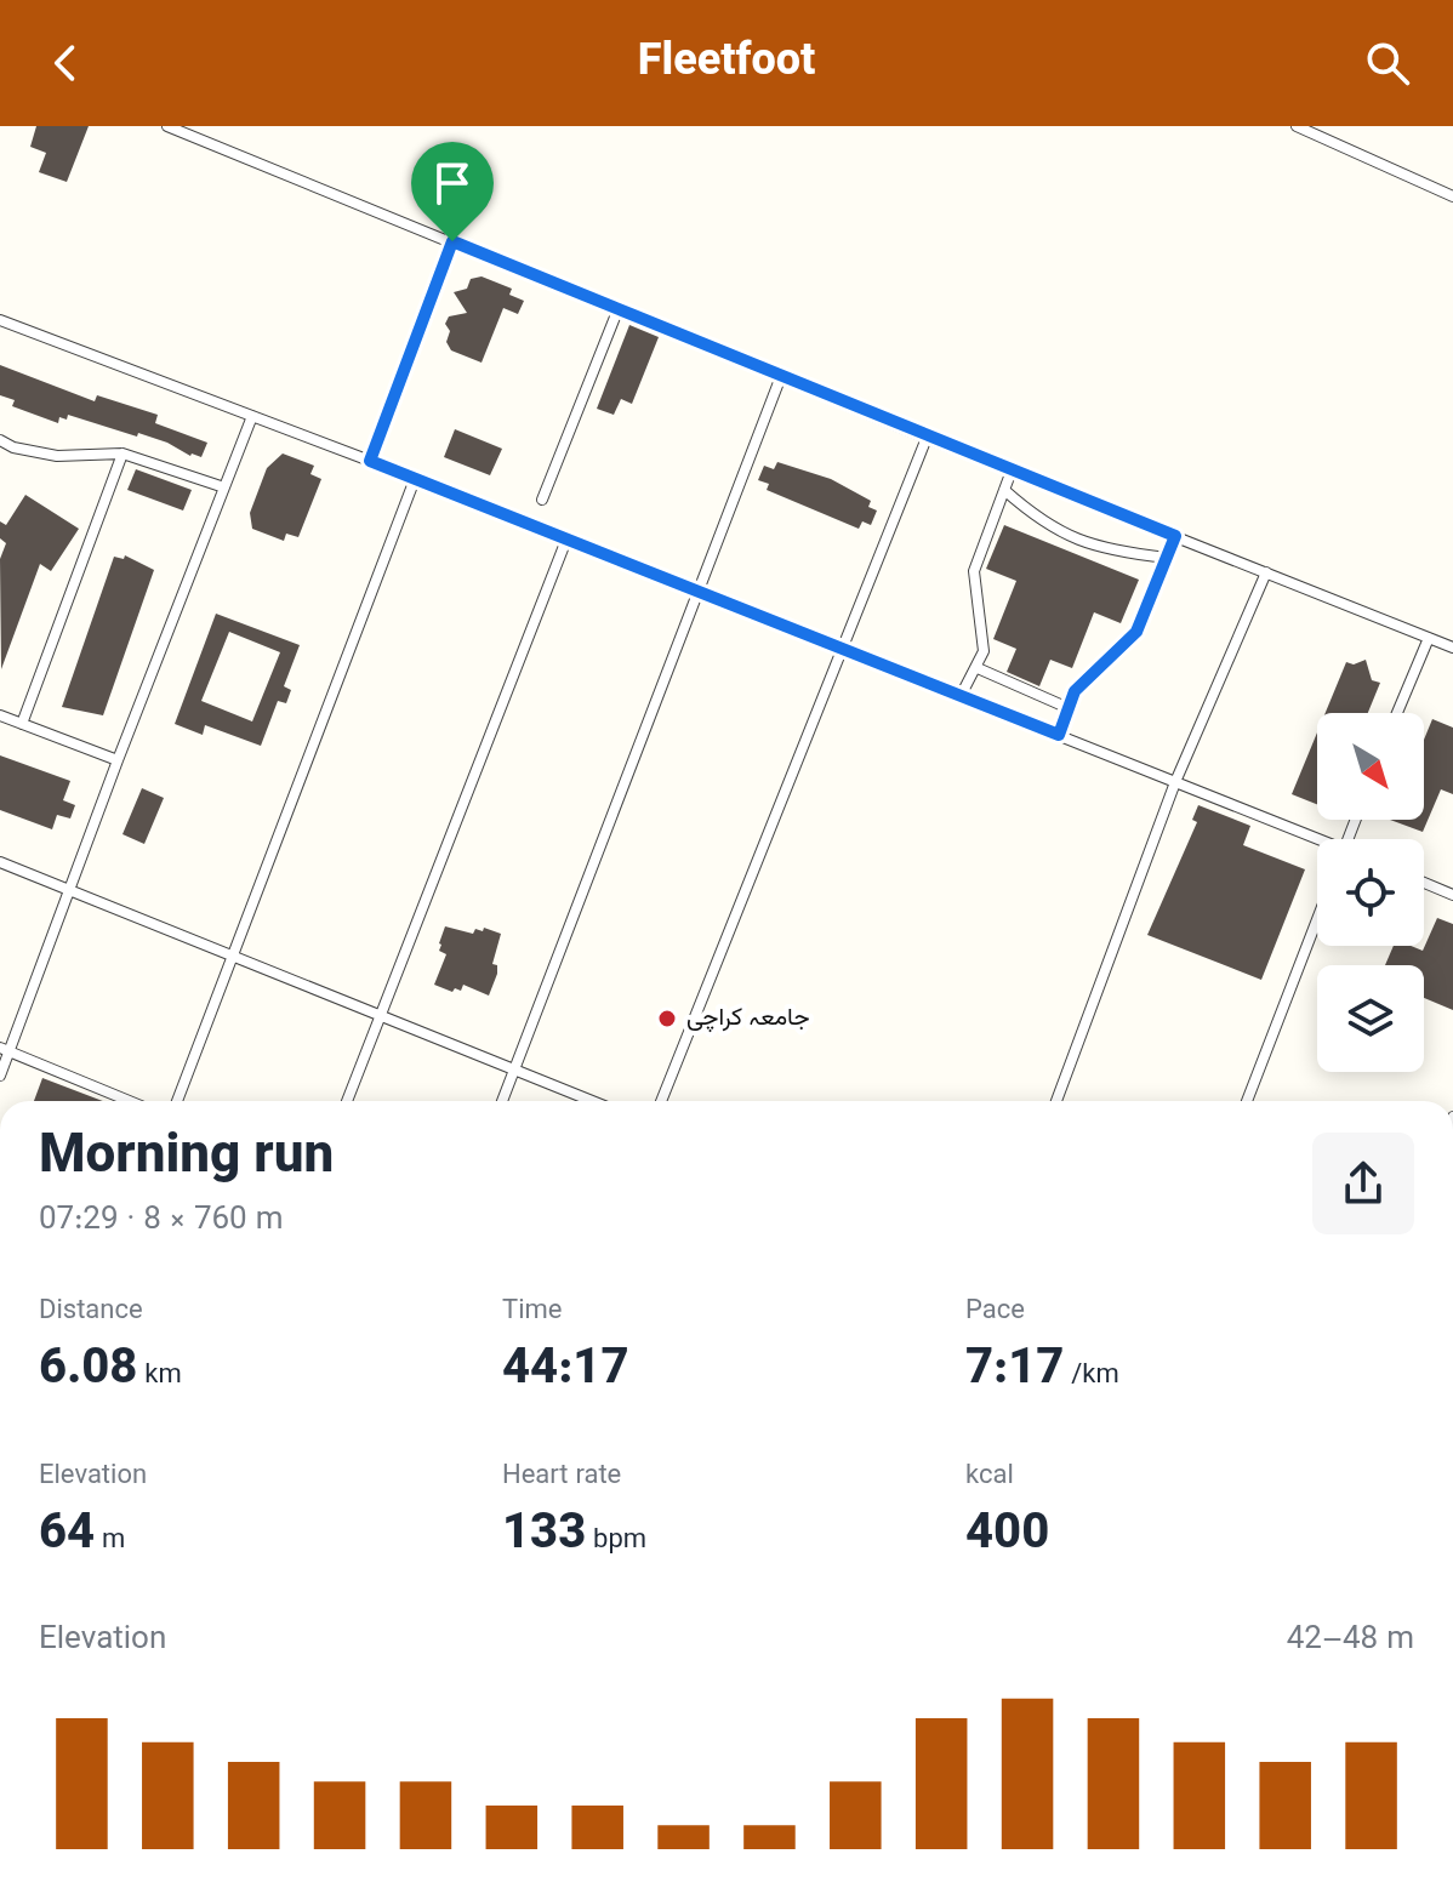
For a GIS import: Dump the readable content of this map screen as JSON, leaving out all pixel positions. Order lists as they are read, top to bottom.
{
  "places": ["جامعہ کراچی"],
  "north": "bottom right",
  "page": {
    "header": "Fleetfoot",
    "heading": ["Morning run", "07:29 · 8 × 760 m"],
    "stats": [
      ["Distance", "6.08 km"],
      ["Time", "44:17"],
      ["Pace", "7:17 /km"],
      ["Elevation", "64 m"],
      ["Heart rate", "133 bpm"],
      ["kcal", "400"]
    ],
    "chart": ["Elevation", "42–48 m"]
  }
}
